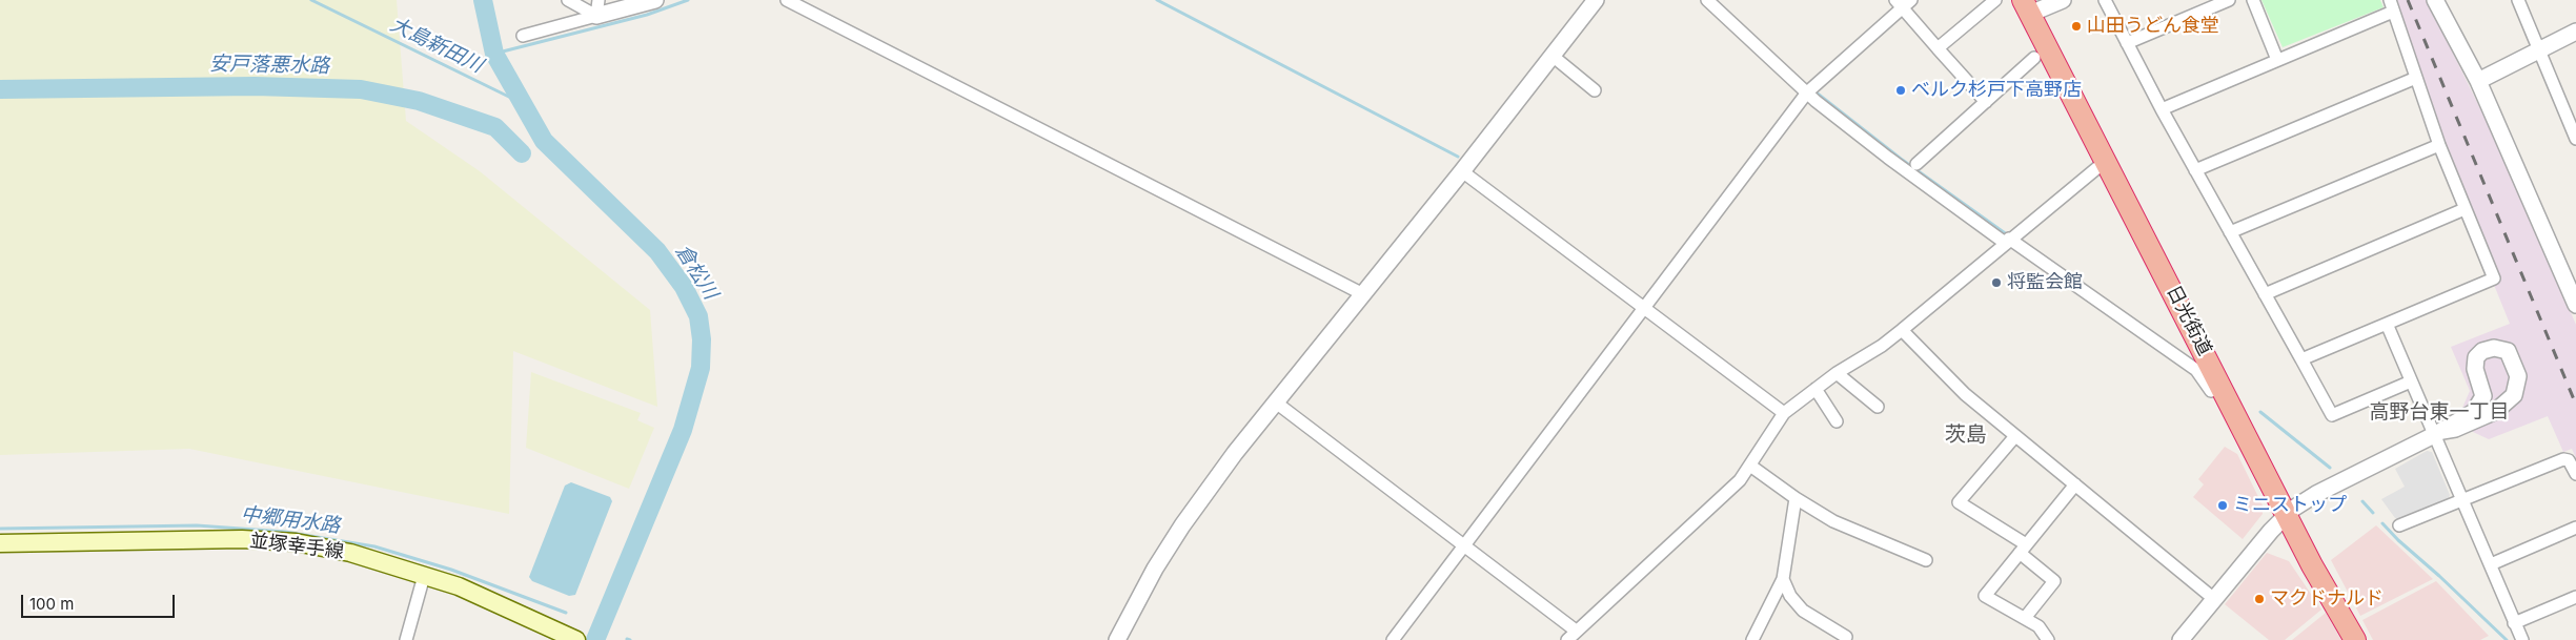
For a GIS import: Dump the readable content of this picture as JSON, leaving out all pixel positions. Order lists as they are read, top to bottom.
{
  "streets": {
    "highway": ["日光街道"],
    "main road": ["並塚幸手線"]
  },
  "districts": ["高野台東一丁目", "茨島"],
  "water": [
    "大島新田川",
    "安戸落悪水路",
    "倉松川",
    "中郷用水路"
  ],
  "places": [
    "山田うどん食堂",
    "ベルク杉戸下高野店",
    "将監会館",
    "ミニストップ",
    "マクドナルド"
  ],
  "scale_bar": "100 m"
}
